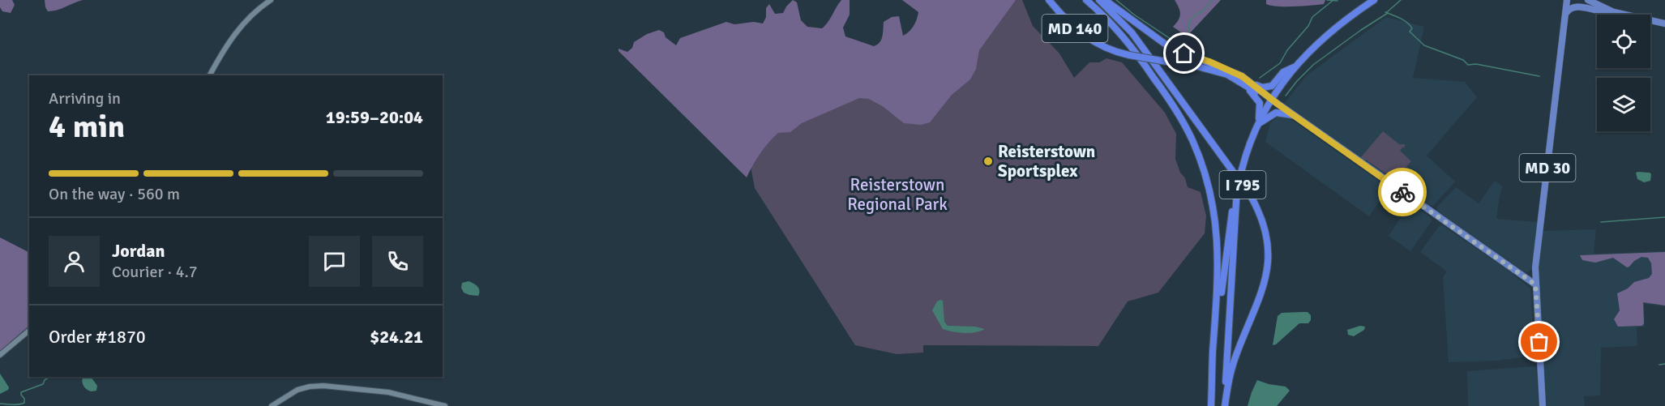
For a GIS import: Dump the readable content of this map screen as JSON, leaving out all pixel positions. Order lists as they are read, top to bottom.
{
  "streets": {
    "highway": ["MD 140", "I 795"],
    "main road": ["MD 30"]
  },
  "crossings": [
    ["MD 140", "MD 30"]
  ],
  "parks": ["Reisterstown Regional Park"],
  "places": ["Reisterstown Sportsplex"],
  "page": {
    "heading": ["4 min", "Arriving in", "19:59–20:04"],
    "panel": [
      "Jordan",
      "Courier · 4.7",
      "Order #1870",
      "$24.21"
    ],
    "bar": "On the way · 560 m"
  }
}
